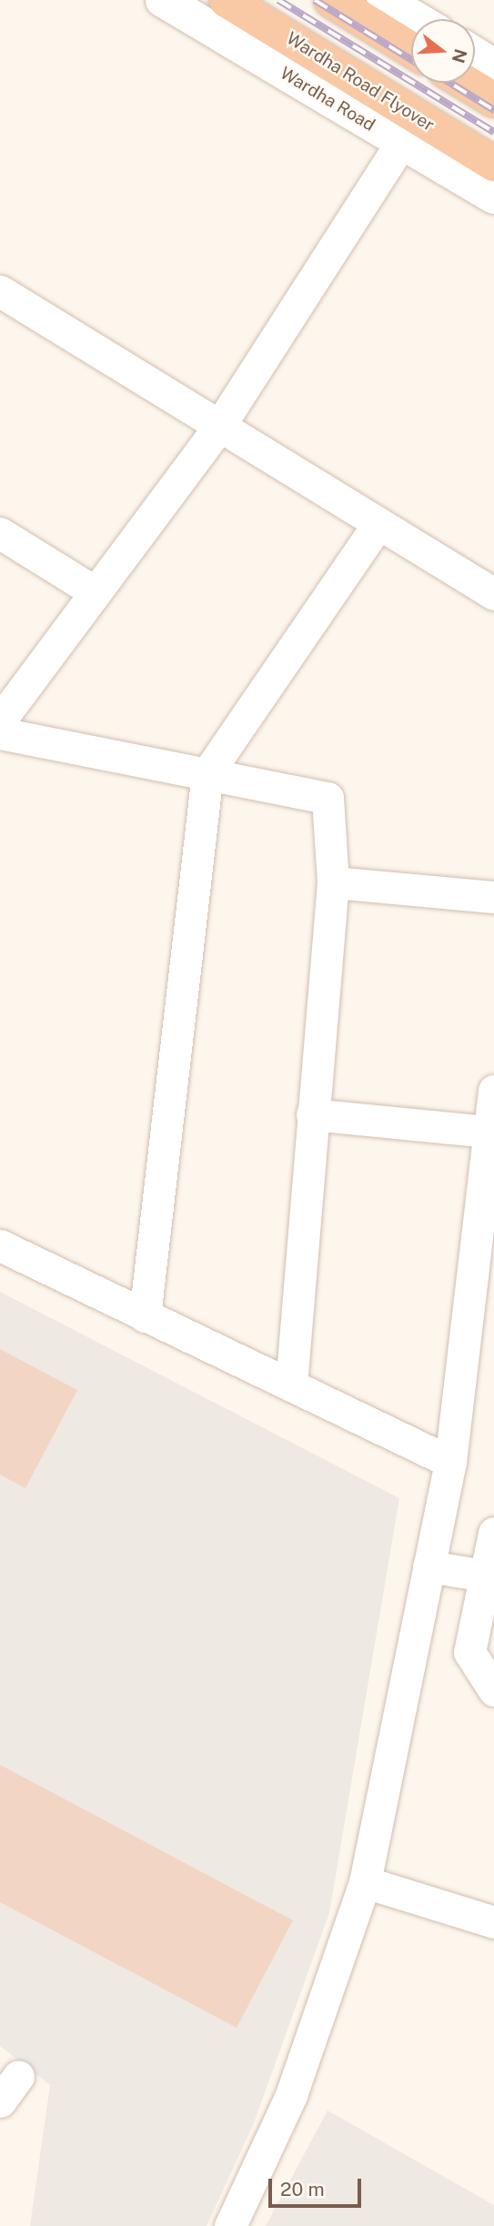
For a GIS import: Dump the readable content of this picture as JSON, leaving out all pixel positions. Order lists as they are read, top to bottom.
{
  "streets": {
    "highway": ["Wardha Road Flyover"],
    "street": ["Wardha Road"]
  },
  "scale_bar": "20 m",
  "north": "right"
}
